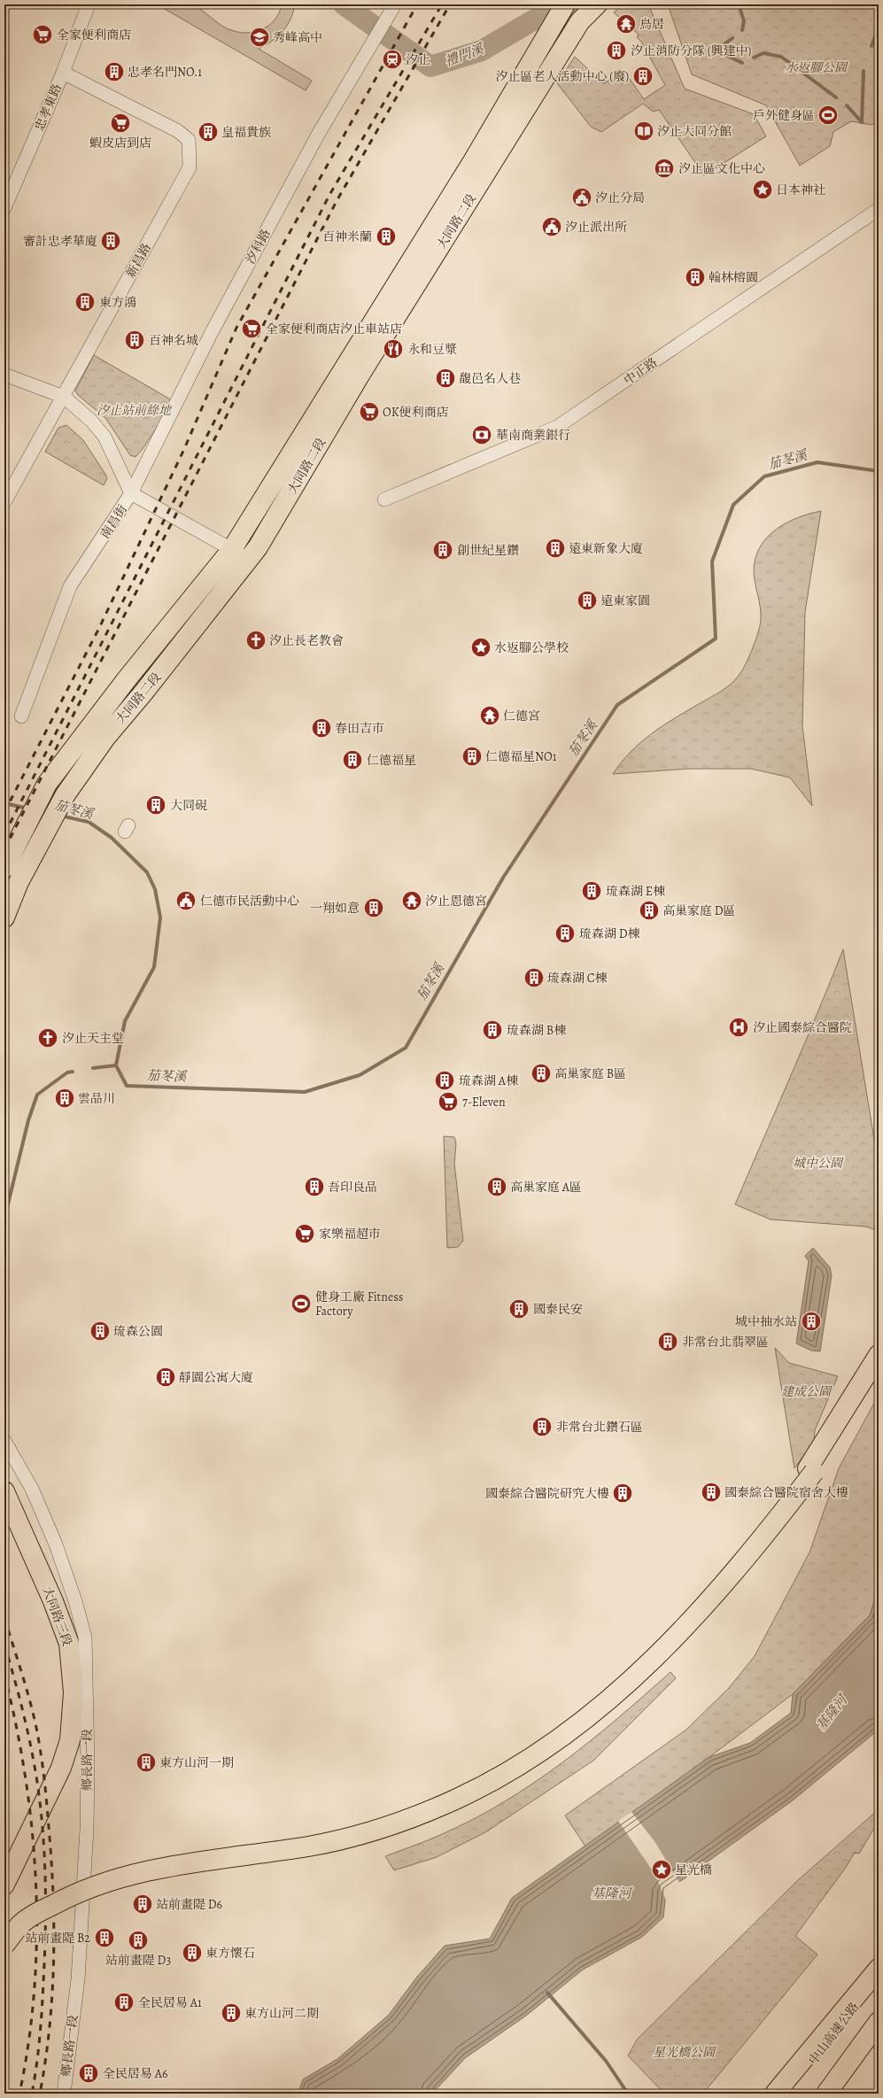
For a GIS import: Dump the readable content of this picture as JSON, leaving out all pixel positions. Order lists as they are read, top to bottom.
{
  "streets": {
    "main road": ["大同路二段", "大同路三段", "中山高速公路"],
    "street": [
      "忠孝東路",
      "汐科路",
      "新昌路",
      "中正路",
      "南昌街",
      "鄉長路一段"
    ]
  },
  "crossings": [
    ["忠孝東路", "新昌路"],
    ["汐科路", "南昌街"],
    ["新昌路", "南昌街"]
  ],
  "water": ["禮門溪", "茄苳溪", "基隆河"],
  "parks": [
    "水返腳公園",
    "汐止站前綠地",
    "城中公園",
    "建成公園",
    "星光橋公園"
  ],
  "places": {
    "temple": ["鳥居", "仁德宮", "汐止恩德宮"],
    "supermarket": [
      "全家便利商店",
      "蝦皮店到店",
      "全家便利商店汐止車站店",
      "OK便利商店",
      "7-Eleven",
      "家樂福超市"
    ],
    "school or university": ["秀峰高中"],
    "building": [
      "汐止消防分隊 (興建中)",
      "忠孝名門NO.1",
      "汐止區老人活動中心 (廢)",
      "皇福貴族",
      "百神米蘭",
      "審計忠孝華廈",
      "翰林榕園",
      "東方鴻",
      "百神名城",
      "馥邑名人巷",
      "遠東新象大廈",
      "創世紀星鑽",
      "遠東家園",
      "春田吉市",
      "仁德福星NO1",
      "仁德福星",
      "大同硯",
      "琉森湖 E棟",
      "一翔如意",
      "高巢家庭 D區",
      "琉森湖 D棟",
      "琉森湖 C棟",
      "琉森湖 B棟",
      "高巢家庭 B區",
      "琉森湖 A棟",
      "雲品川",
      "吾印良品",
      "高巢家庭 A區",
      "國泰民安",
      "城中抽水站",
      "琉森公園",
      "非常台北翡翠區",
      "靜園公寓大廈",
      "非常台北鑽石區",
      "國泰綜合醫院宿舍大樓",
      "國泰綜合醫院研究大樓",
      "東方山河一期",
      "站前畫隄 D6",
      "站前畫隄 B2",
      "站前畫隄 D3",
      "東方懷石",
      "全民居易 A1",
      "東方山河二期",
      "全民居易 A6"
    ],
    "station": ["汐止"],
    "sports": ["戶外健身區", "健身工廠 Fitness Factory"],
    "library": ["汐止大同分館"],
    "museum": ["汐止區文化中心"],
    "place": ["日本神社", "水返腳公學校", "星光橋"],
    "public building": ["汐止分局", "汐止派出所", "仁德市民活動中心"],
    "restaurant": ["永和豆漿"],
    "bank": ["華南商業銀行"],
    "church": ["汐止長老教會", "汐止天主堂"],
    "hospital": ["汐止國泰綜合醫院"]
  }
}
